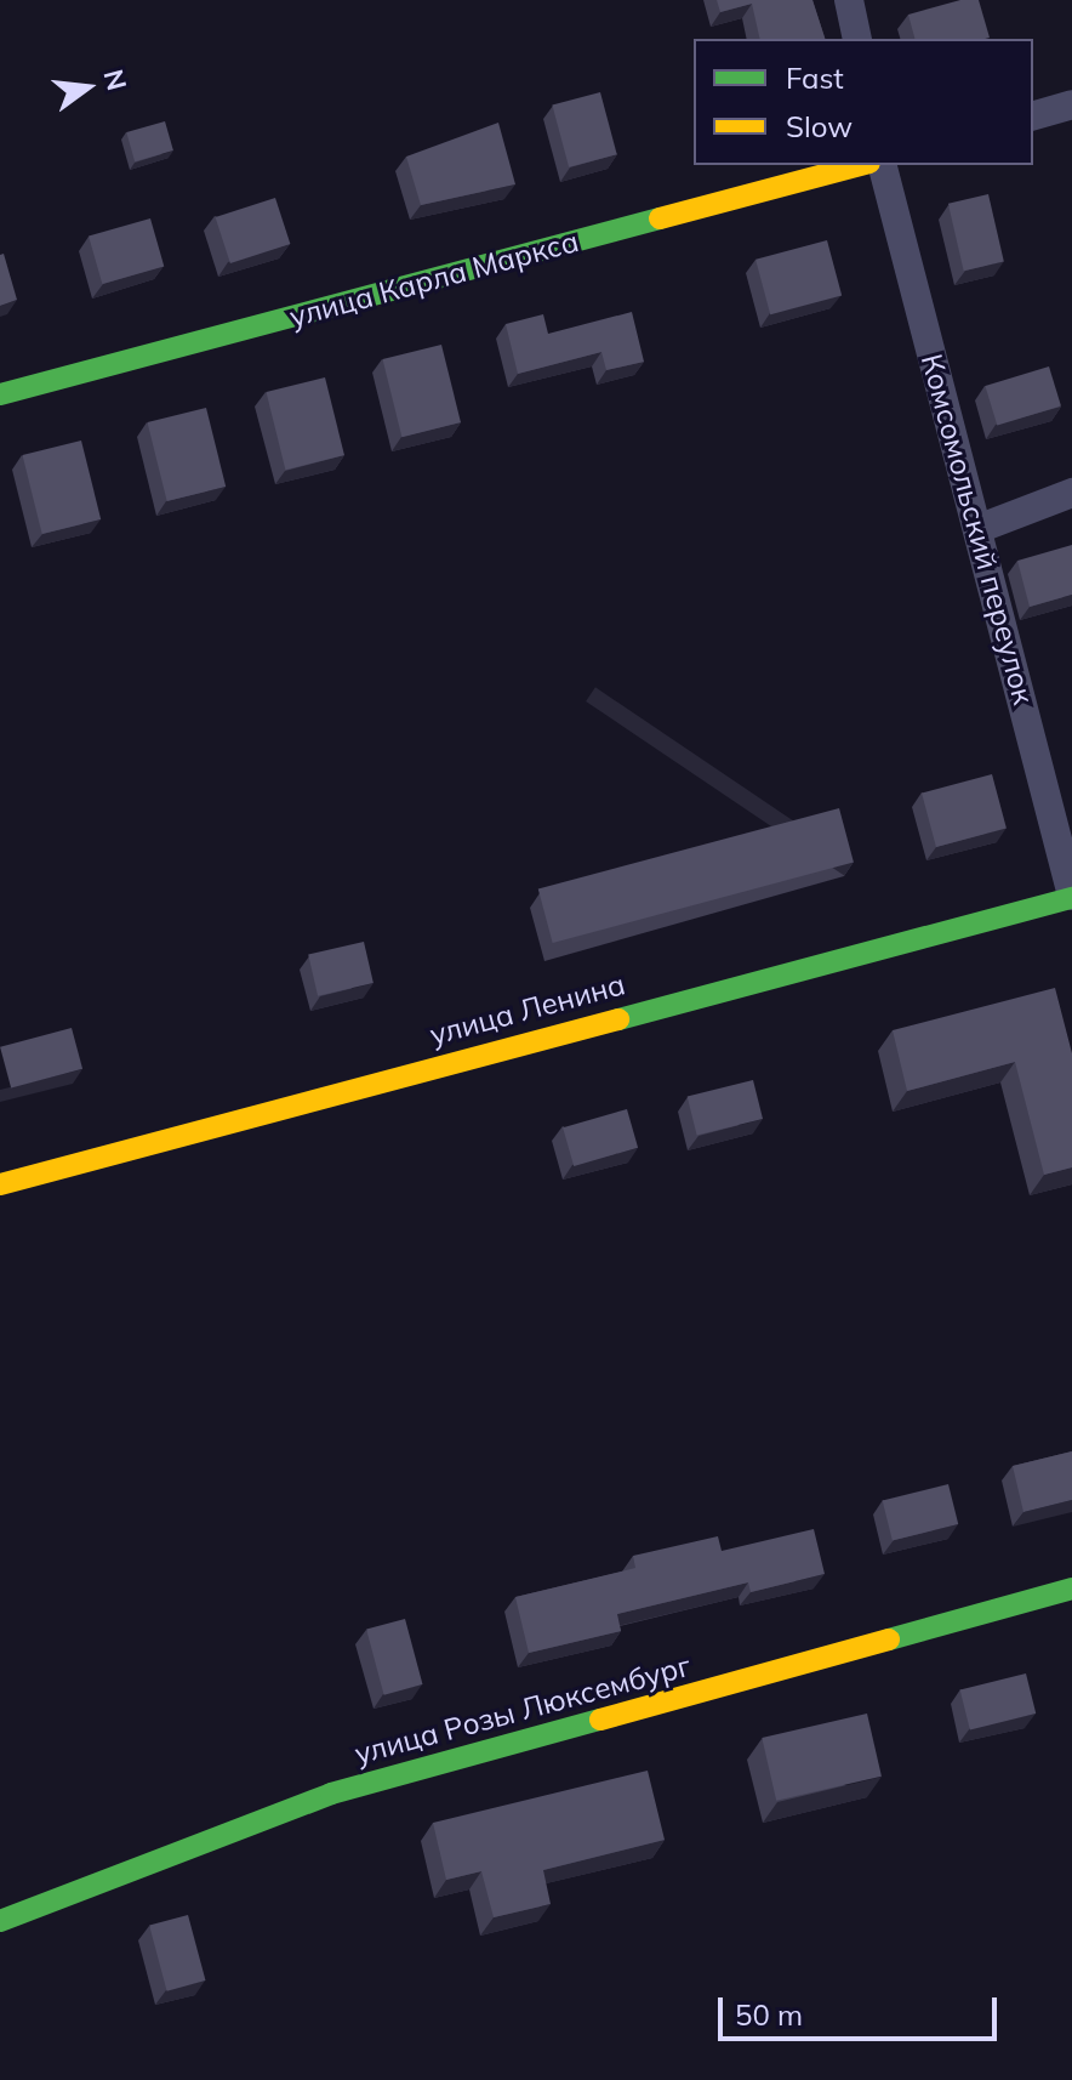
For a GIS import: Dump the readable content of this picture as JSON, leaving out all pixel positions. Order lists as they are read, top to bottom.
{
  "streets": {
    "street": [
      "улица Карла Маркса",
      "Комсомольский переулок",
      "улица Ленина",
      "улица Розы Люксембург"
    ]
  },
  "crossings": [
    ["Комсомольский переулок", "улица Ленина"]
  ],
  "legend": ["Fast", "Slow"],
  "scale_bar": "50 m",
  "north": "right"
}
